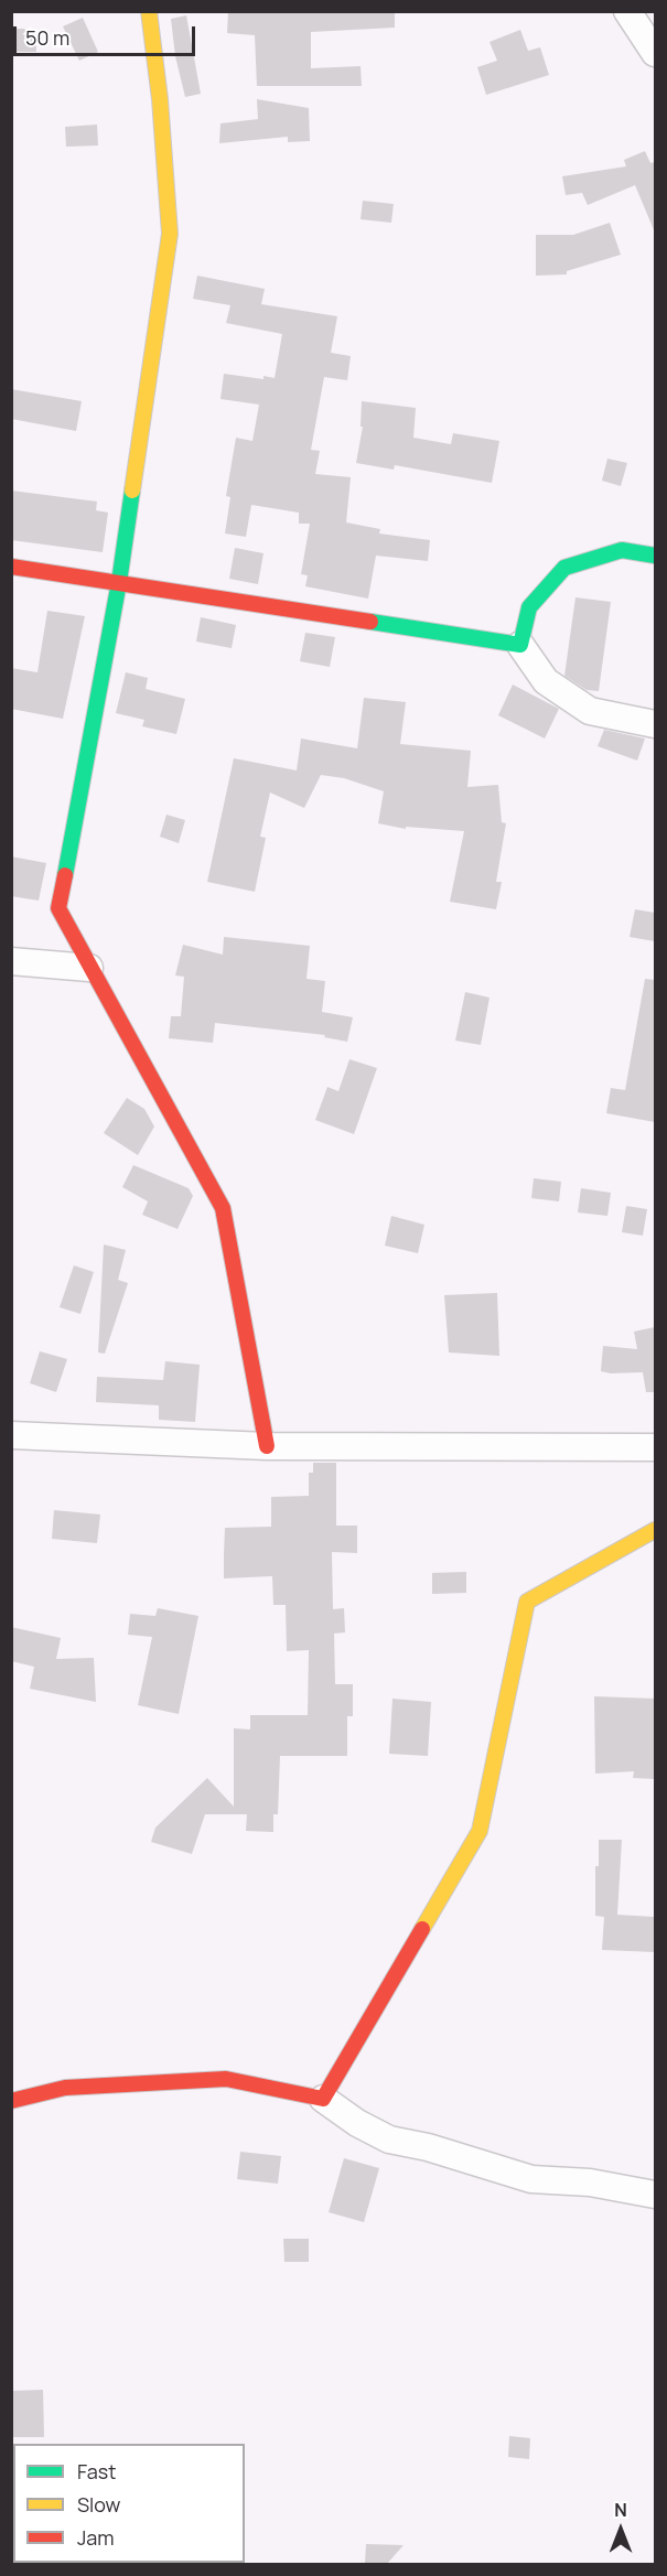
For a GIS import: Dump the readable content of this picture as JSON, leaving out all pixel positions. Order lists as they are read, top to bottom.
{
  "legend": ["Fast", "Slow", "Jam"],
  "scale_bar": "50 m",
  "north": "top"
}
